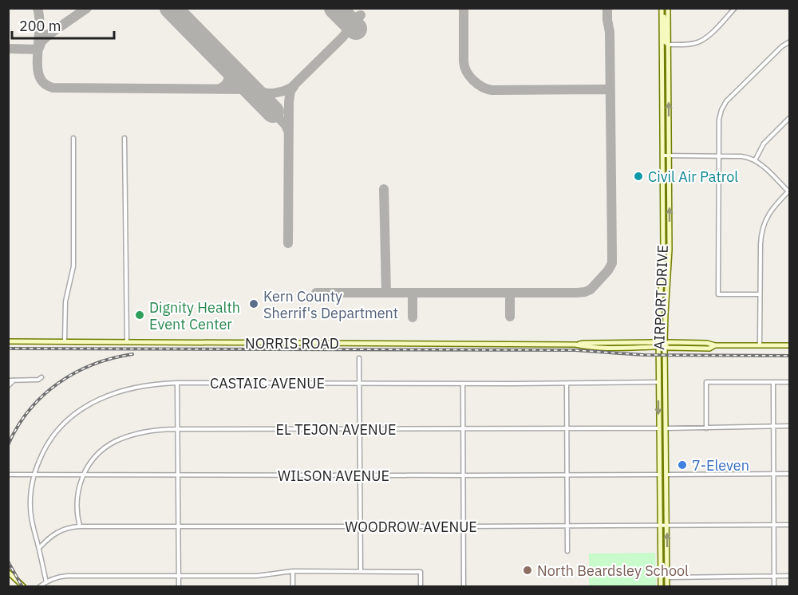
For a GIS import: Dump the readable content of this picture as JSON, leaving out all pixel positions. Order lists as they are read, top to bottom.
{
  "streets": {
    "main road": ["AIRPORT DRIVE", "NORRIS ROAD"],
    "street": [
      "CASTAIC AVENUE",
      "EL TEJON AVENUE",
      "WILSON AVENUE",
      "WOODROW AVENUE"
    ]
  },
  "crossings": [
    ["AIRPORT DRIVE", "NORRIS ROAD"],
    ["AIRPORT DRIVE", "CASTAIC AVENUE"],
    ["AIRPORT DRIVE", "EL TEJON AVENUE"],
    ["AIRPORT DRIVE", "WILSON AVENUE"],
    ["AIRPORT DRIVE", "WOODROW AVENUE"],
    ["CASTAIC AVENUE", "WILSON AVENUE"],
    ["CASTAIC AVENUE", "WOODROW AVENUE"],
    ["EL TEJON AVENUE", "WILSON AVENUE"],
    ["EL TEJON AVENUE", "WOODROW AVENUE"]
  ],
  "places": [
    "Civil Air Patrol",
    "Kern County Sherrif's Department",
    "Dignity Health Event Center",
    "7-Eleven",
    "North Beardsley School"
  ],
  "scale_bar": "200 m"
}
